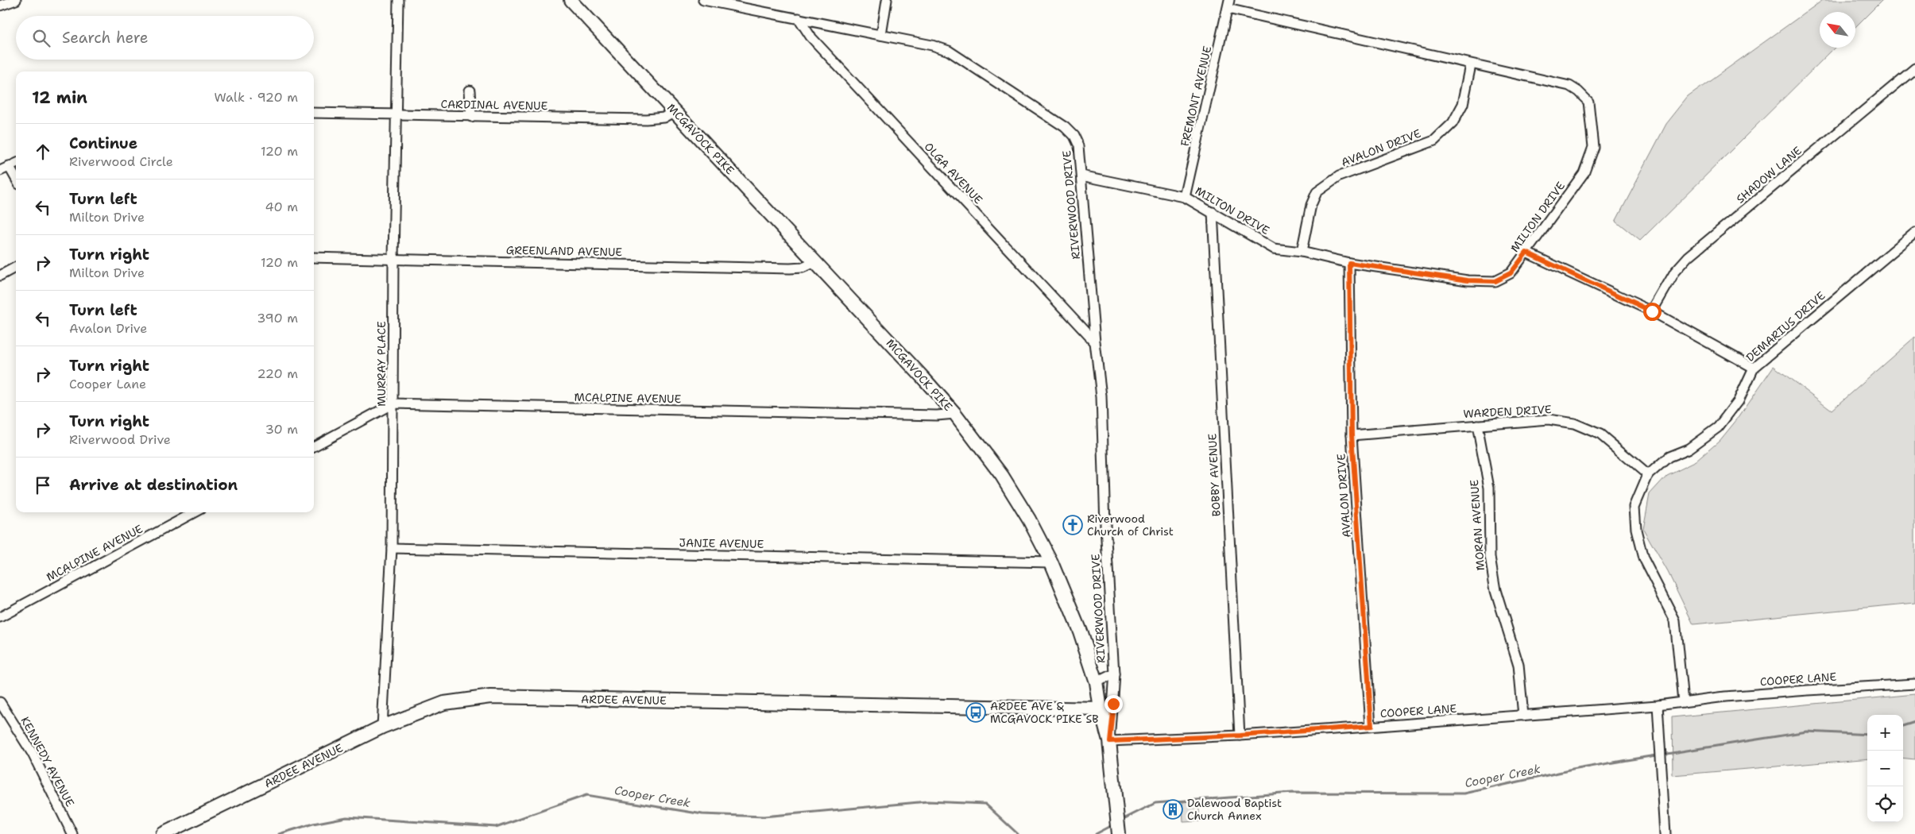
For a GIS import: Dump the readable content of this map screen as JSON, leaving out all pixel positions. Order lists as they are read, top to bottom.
{
  "streets": {
    "street": [
      "FREMONT AVENUE",
      "CARDINAL AVENUE",
      "MCGAVOCK PIKE",
      "AVALON DRIVE",
      "OLGA AVENUE",
      "SHADOW LANE",
      "RIVERWOOD DRIVE",
      "MILTON DRIVE",
      "GREENLAND AVENUE",
      "DEMARIUS DRIVE",
      "MURRAY PLACE",
      "MCALPINE AVENUE",
      "WARDEN DRIVE",
      "BOBBY AVENUE",
      "MORAN AVENUE",
      "JANIE AVENUE",
      "COOPER LANE",
      "ARDEE AVENUE",
      "KENNEDY AVENUE"
    ]
  },
  "crossings": [
    ["FREMONT AVENUE", "MILTON DRIVE"],
    ["CARDINAL AVENUE", "MCGAVOCK PIKE"],
    ["CARDINAL AVENUE", "MURRAY PLACE"],
    ["MCGAVOCK PIKE", "RIVERWOOD DRIVE"],
    ["MCGAVOCK PIKE", "GREENLAND AVENUE"],
    ["MCGAVOCK PIKE", "MCALPINE AVENUE"],
    ["MCGAVOCK PIKE", "JANIE AVENUE"],
    ["MCGAVOCK PIKE", "COOPER LANE"],
    ["MCGAVOCK PIKE", "ARDEE AVENUE"],
    ["AVALON DRIVE", "MILTON DRIVE"],
    ["AVALON DRIVE", "WARDEN DRIVE"],
    ["AVALON DRIVE", "COOPER LANE"],
    ["OLGA AVENUE", "RIVERWOOD DRIVE"],
    ["RIVERWOOD DRIVE", "MILTON DRIVE"],
    ["RIVERWOOD DRIVE", "COOPER LANE"],
    ["RIVERWOOD DRIVE", "ARDEE AVENUE"],
    ["MILTON DRIVE", "BOBBY AVENUE"],
    ["GREENLAND AVENUE", "MURRAY PLACE"],
    ["DEMARIUS DRIVE", "WARDEN DRIVE"],
    ["DEMARIUS DRIVE", "COOPER LANE"],
    ["MURRAY PLACE", "MCALPINE AVENUE"],
    ["MURRAY PLACE", "JANIE AVENUE"],
    ["MURRAY PLACE", "ARDEE AVENUE"],
    ["WARDEN DRIVE", "MORAN AVENUE"],
    ["BOBBY AVENUE", "COOPER LANE"],
    ["MORAN AVENUE", "COOPER LANE"]
  ],
  "water": ["Cooper Creek"],
  "places": {
    "church": ["Riverwood Church of Christ"],
    "bus stop": ["ARDEE AVE & MCGAVOCK PIKE SB"],
    "building": ["Dalewood Baptist Church Annex"]
  },
  "north": "top left",
  "page": {
    "search": "Search here",
    "heading": ["12 min", "Walk · 920 m"],
    "list": [
      ["Continue", "Riverwood Circle", "120 m"],
      ["Turn left", "Milton Drive", "40 m"],
      ["Turn right", "Milton Drive", "120 m"],
      ["Turn left", "Avalon Drive", "390 m"],
      ["Turn right", "Cooper Lane", "220 m"],
      ["Turn right", "Riverwood Drive", "30 m"],
      "Arrive at destination"
    ],
    "map_buttons": ["+", "−"]
  }
}
